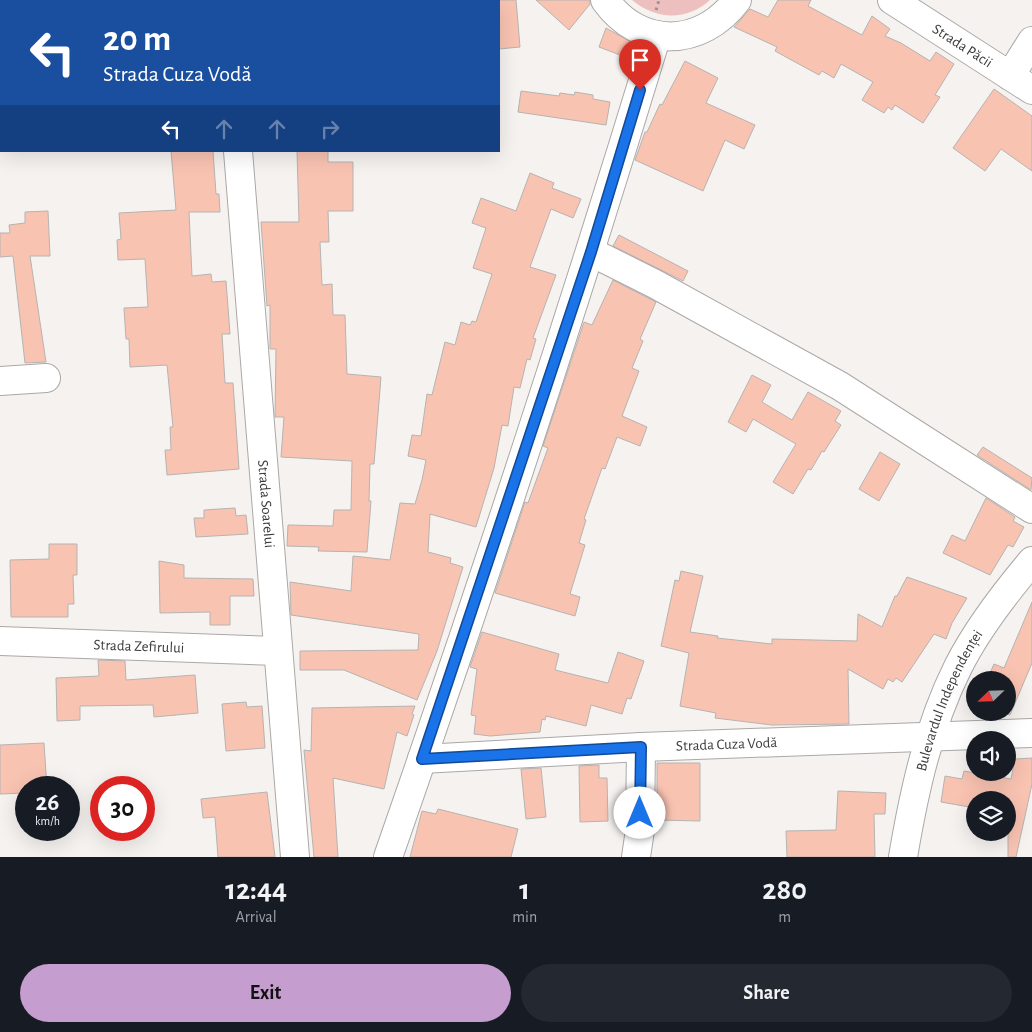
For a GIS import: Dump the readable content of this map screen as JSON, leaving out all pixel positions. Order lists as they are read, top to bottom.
{
  "streets": {
    "street": [
      "Strada Păcii",
      "Strada Soarelui",
      "Strada Zefirului",
      "Bulevardul Independenței",
      "Strada Cuza Vodă"
    ]
  },
  "crossings": [
    ["Strada Soarelui", "Strada Zefirului"],
    ["Bulevardul Independenței", "Strada Cuza Vodă"]
  ],
  "north": "bottom left",
  "page": {
    "turn": ["20 m", "Strada Cuza Vodă"],
    "speed": "26 km/h",
    "limit": "30",
    "eta": [
      "12:44",
      "Arrival",
      "1",
      "min",
      "280",
      "m"
    ],
    "buttons": ["Exit", "Share"]
  }
}
